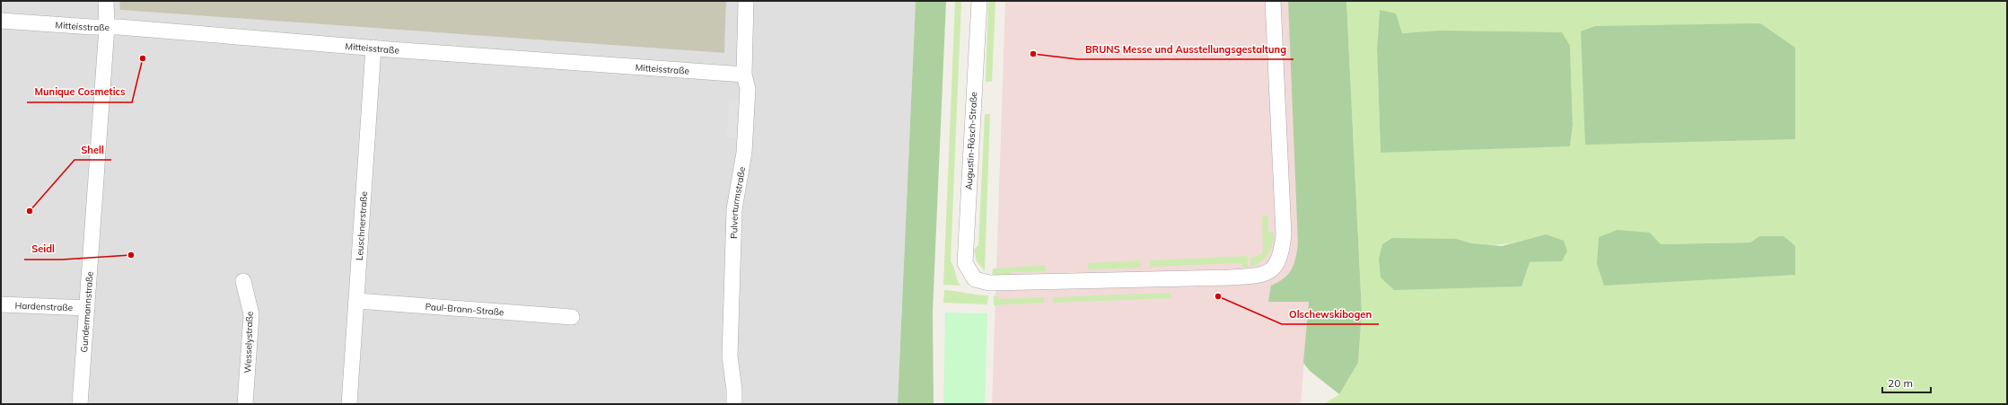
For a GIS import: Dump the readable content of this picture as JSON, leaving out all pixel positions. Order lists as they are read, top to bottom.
{
  "streets": {
    "street": [
      "Mitteisstraße",
      "Augustin-Rösch-Straße",
      "Pulverturmstraße",
      "Leuschnerstraße",
      "Hardenstraße",
      "Paul-Brann-Straße",
      "Gundermannstraße",
      "Wesselystraße"
    ]
  },
  "crossings": [
    ["Mitteisstraße", "Pulverturmstraße"],
    ["Mitteisstraße", "Leuschnerstraße"],
    ["Mitteisstraße", "Gundermannstraße"],
    ["Leuschnerstraße", "Paul-Brann-Straße"],
    ["Hardenstraße", "Gundermannstraße"]
  ],
  "places": [
    "BRUNS Messe und Ausstellungsgestaltung",
    "Munique Cosmetics",
    "Shell",
    "Seidl",
    "Olschewskibogen"
  ],
  "scale_bar": "20 m"
}
